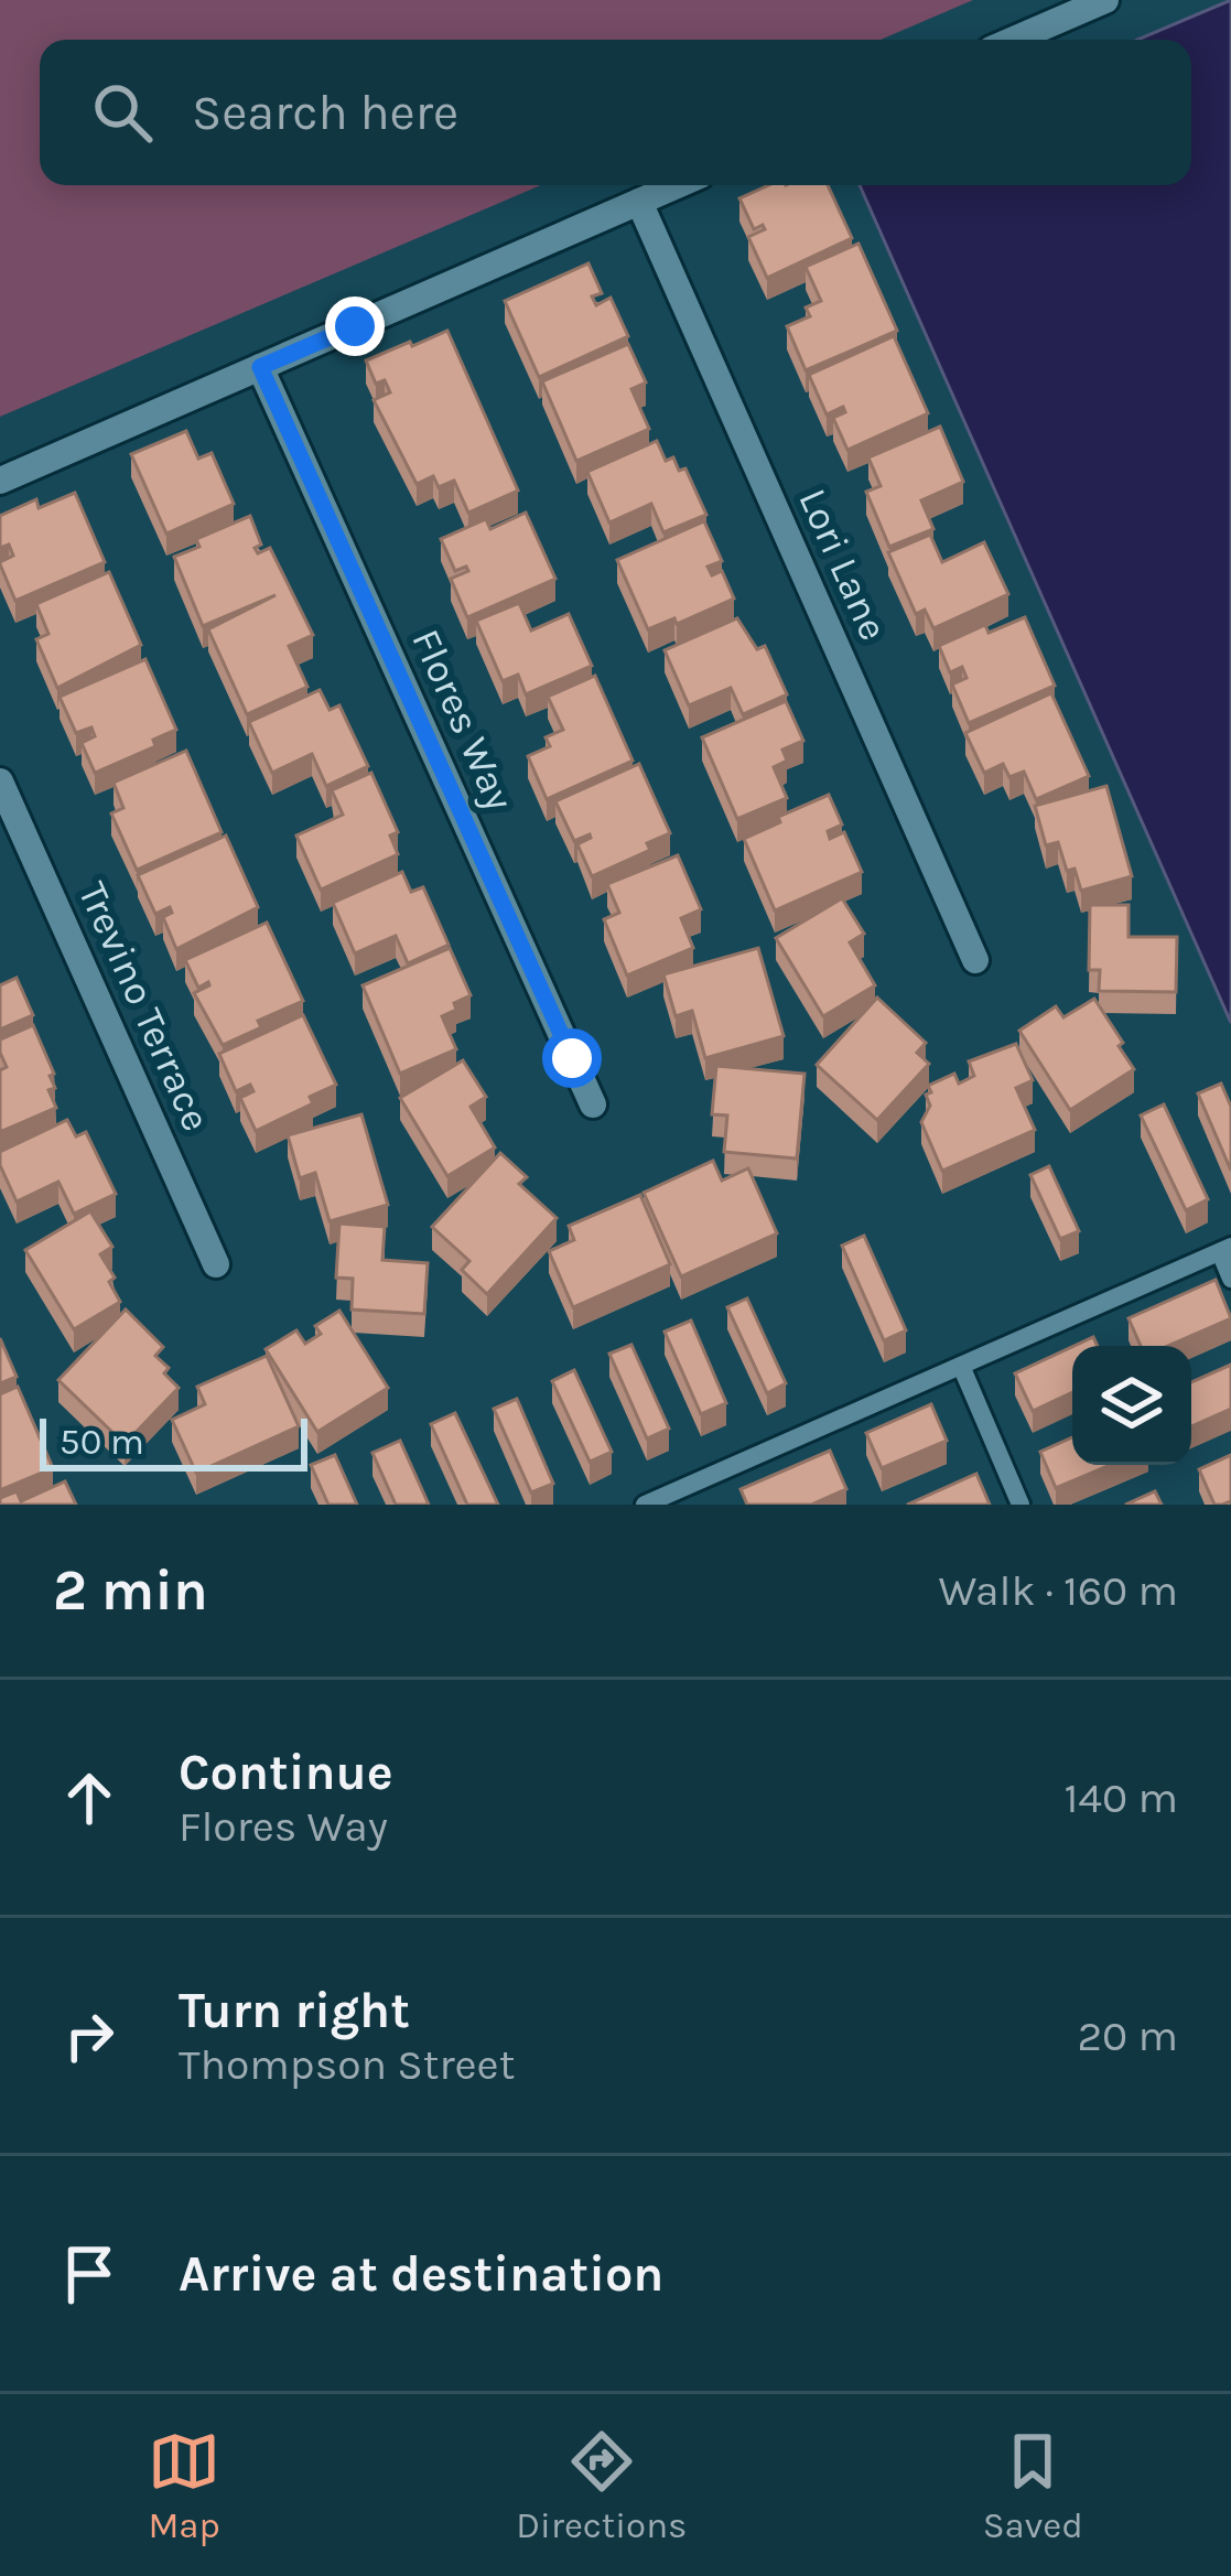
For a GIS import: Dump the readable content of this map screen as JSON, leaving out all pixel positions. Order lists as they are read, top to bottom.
{
  "streets": {
    "street": ["Lori Lane", "Flores Way", "Trevino Terrace"]
  },
  "scale_bar": "50 m",
  "page": {
    "search": "Search here",
    "scale": "50 m",
    "heading": ["2 min", "Walk · 160 m"],
    "list": [
      ["Continue", "Flores Way", "140 m"],
      ["Turn right", "Thompson Street", "20 m"],
      "Arrive at destination"
    ],
    "nav": ["Map", "Directions", "Saved"]
  }
}
